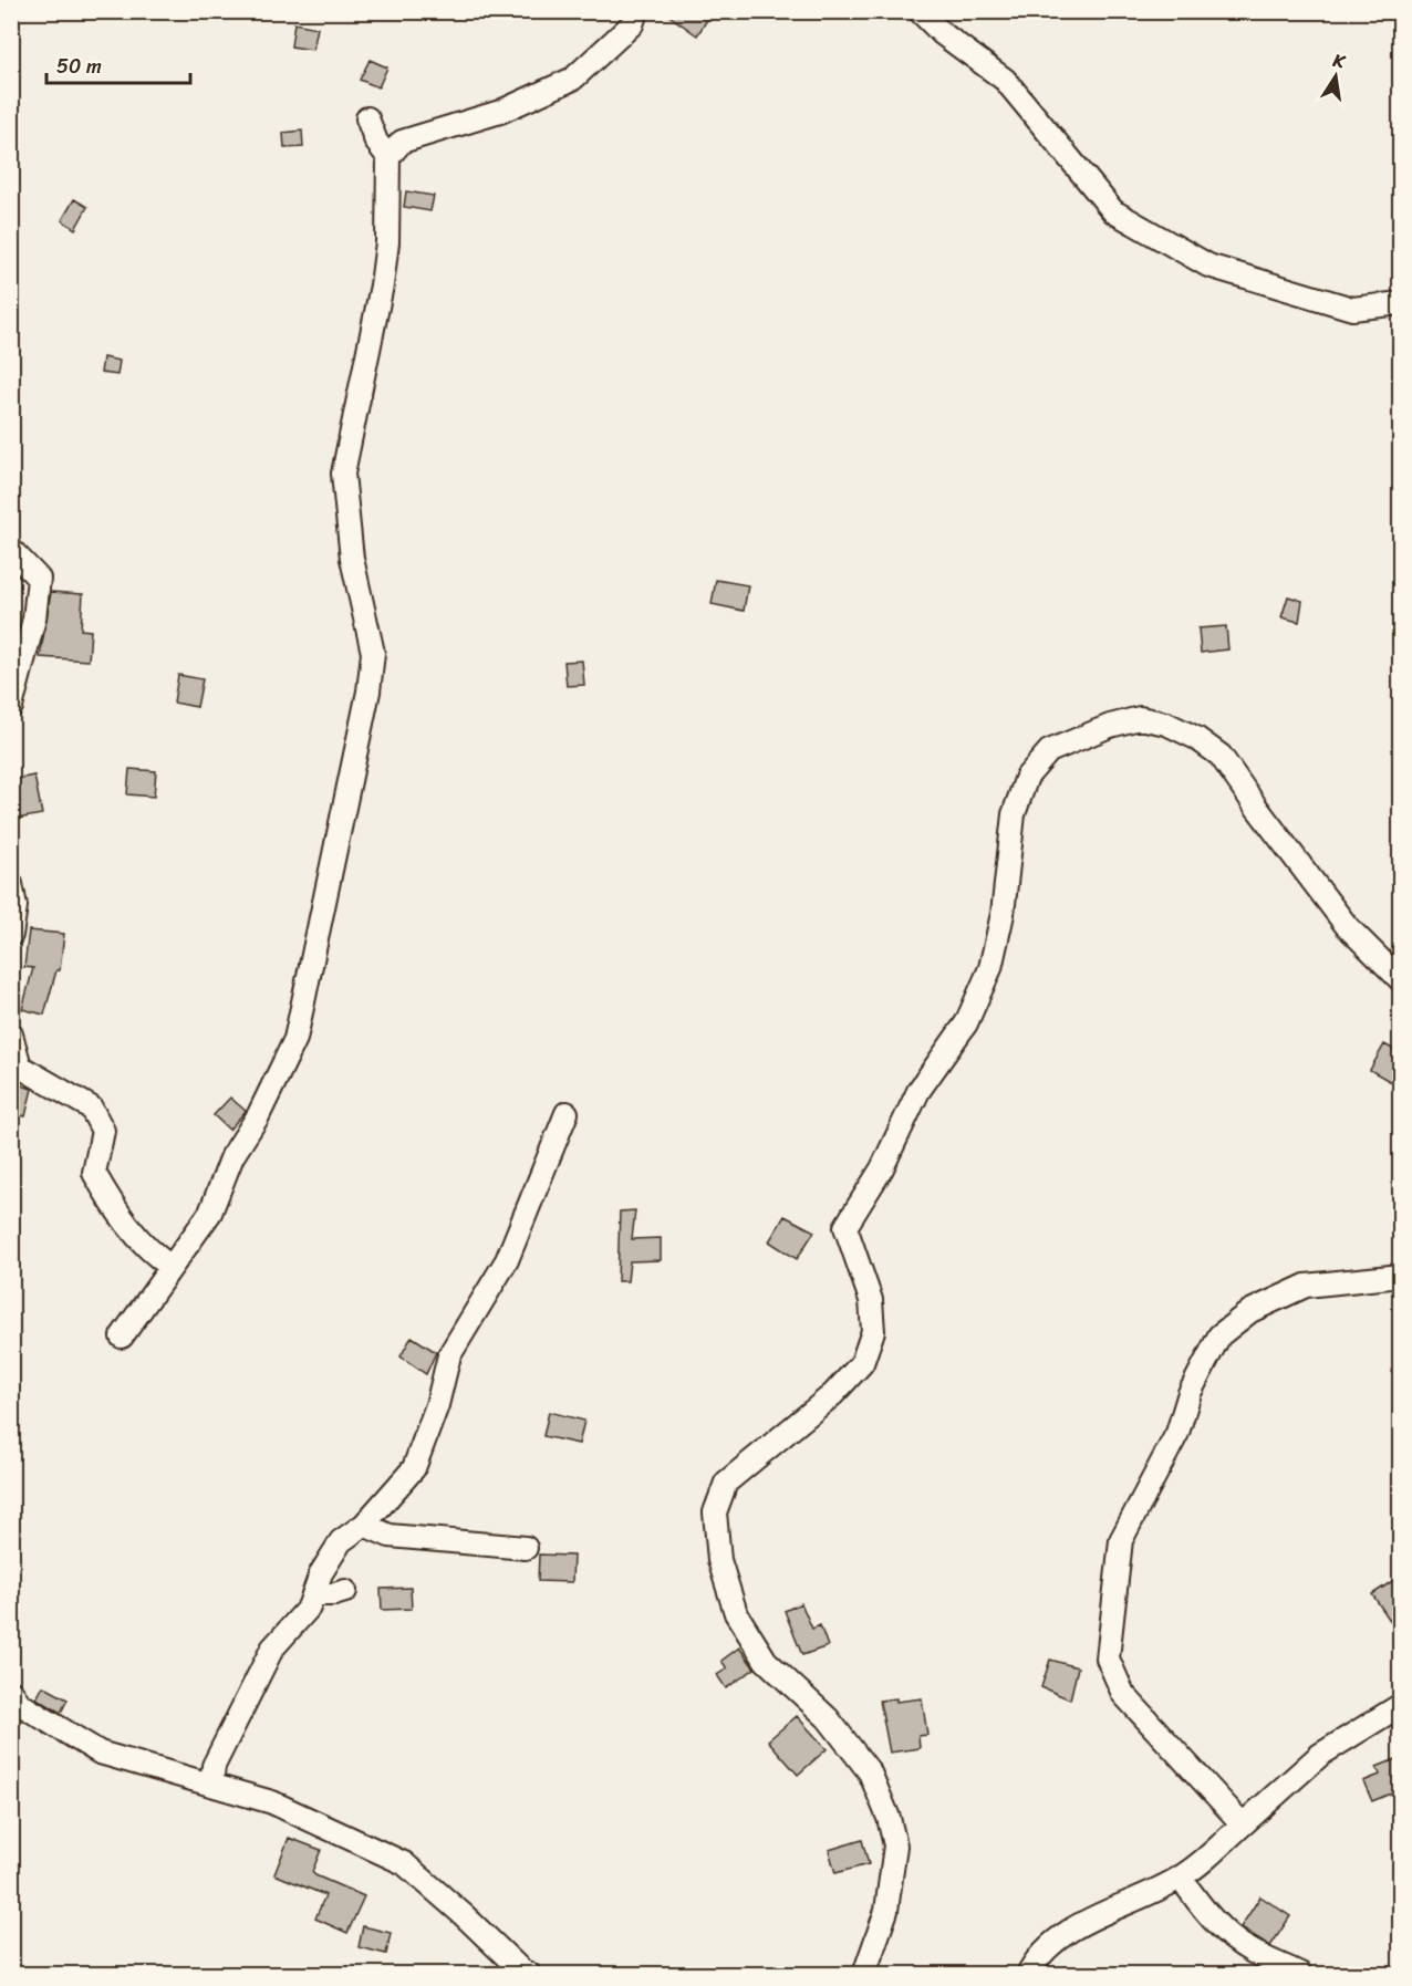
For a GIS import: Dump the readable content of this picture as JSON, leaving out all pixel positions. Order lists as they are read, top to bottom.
{
  "scale_bar": "50 m",
  "north": "top"
}
